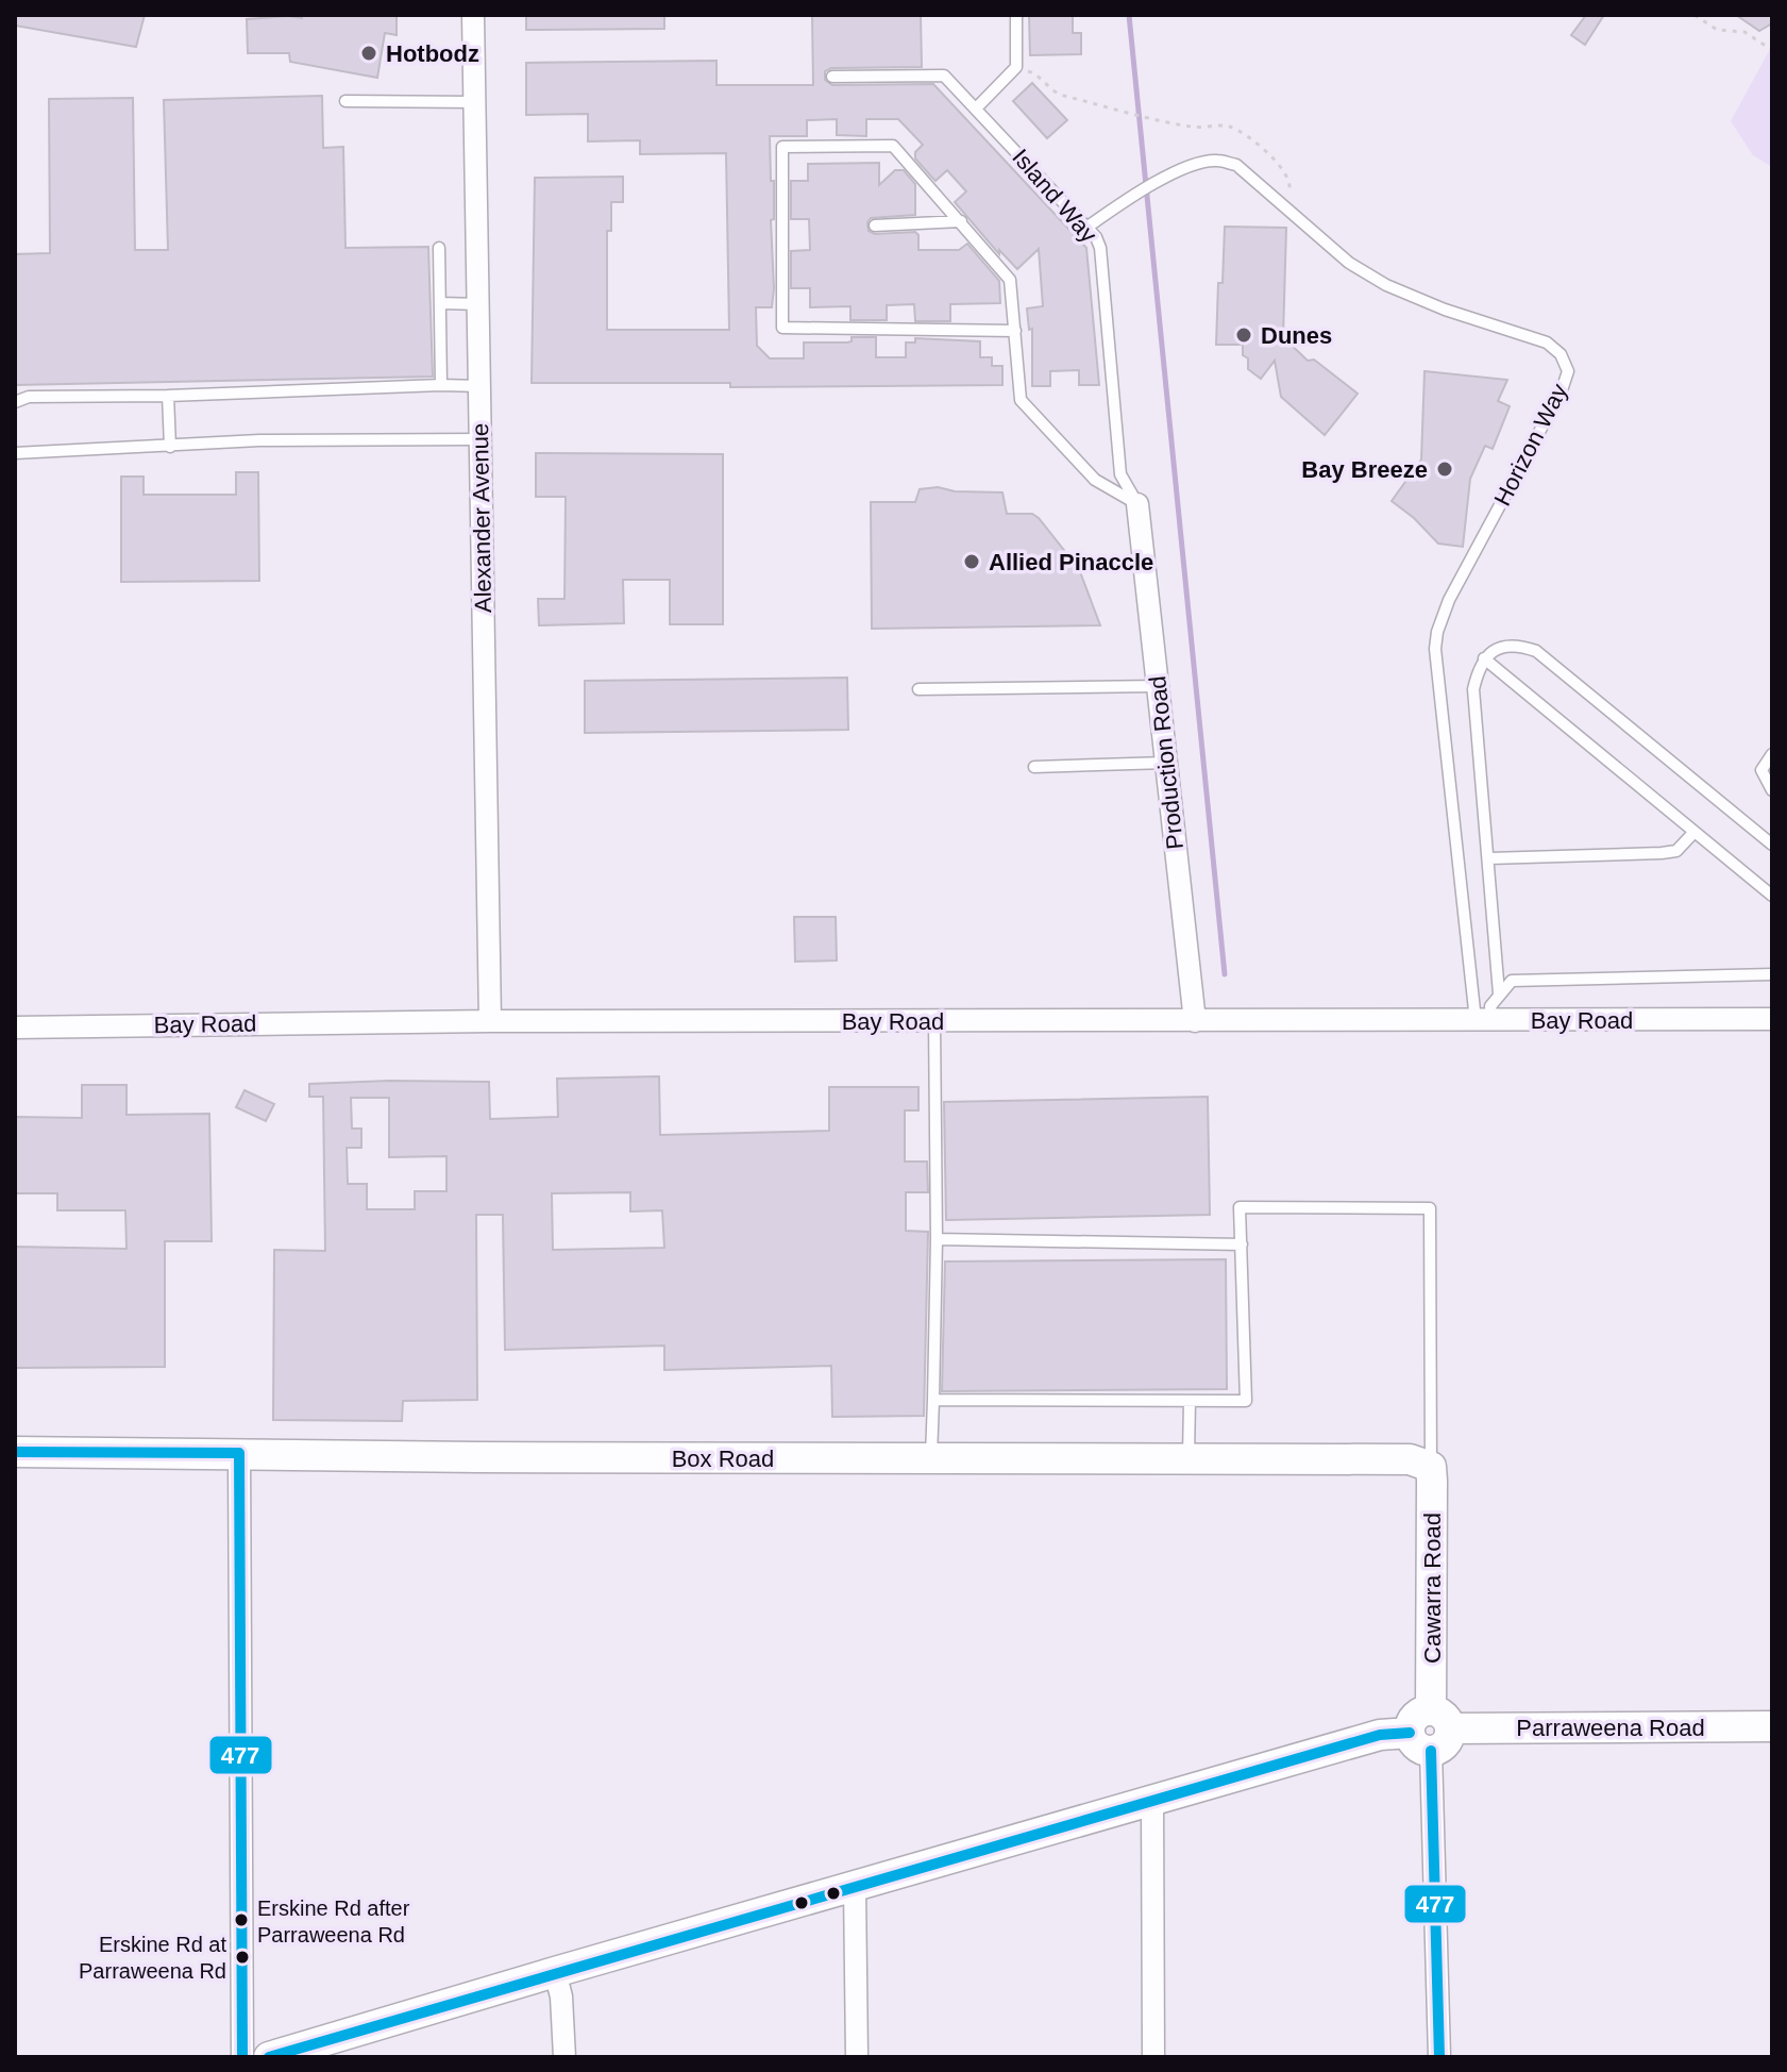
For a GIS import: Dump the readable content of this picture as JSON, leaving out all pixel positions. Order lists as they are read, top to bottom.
{
  "streets": {
    "street": [
      "Alexander Avenue",
      "Production Road",
      "Bay Road",
      "Box Road",
      "Cawarra Road",
      "Parraweena Road"
    ],
    "lane": ["Island Way", "Horizon Way"]
  },
  "crossings": [
    ["Island Way", "Horizon Way"],
    ["Island Way", "Production Road"],
    ["Horizon Way", "Bay Road"],
    ["Alexander Avenue", "Bay Road"],
    ["Production Road", "Bay Road"],
    ["Box Road", "Cawarra Road"],
    ["Cawarra Road", "Parraweena Road"]
  ],
  "places": [
    "Hotbodz",
    "Dunes",
    "Bay Breeze",
    "Allied Pinaccle",
    "Erskine Rd after Parraweena Rd",
    "Erskine Rd at Parraweena Rd"
  ],
  "lines": ["transit line 477"]
}
